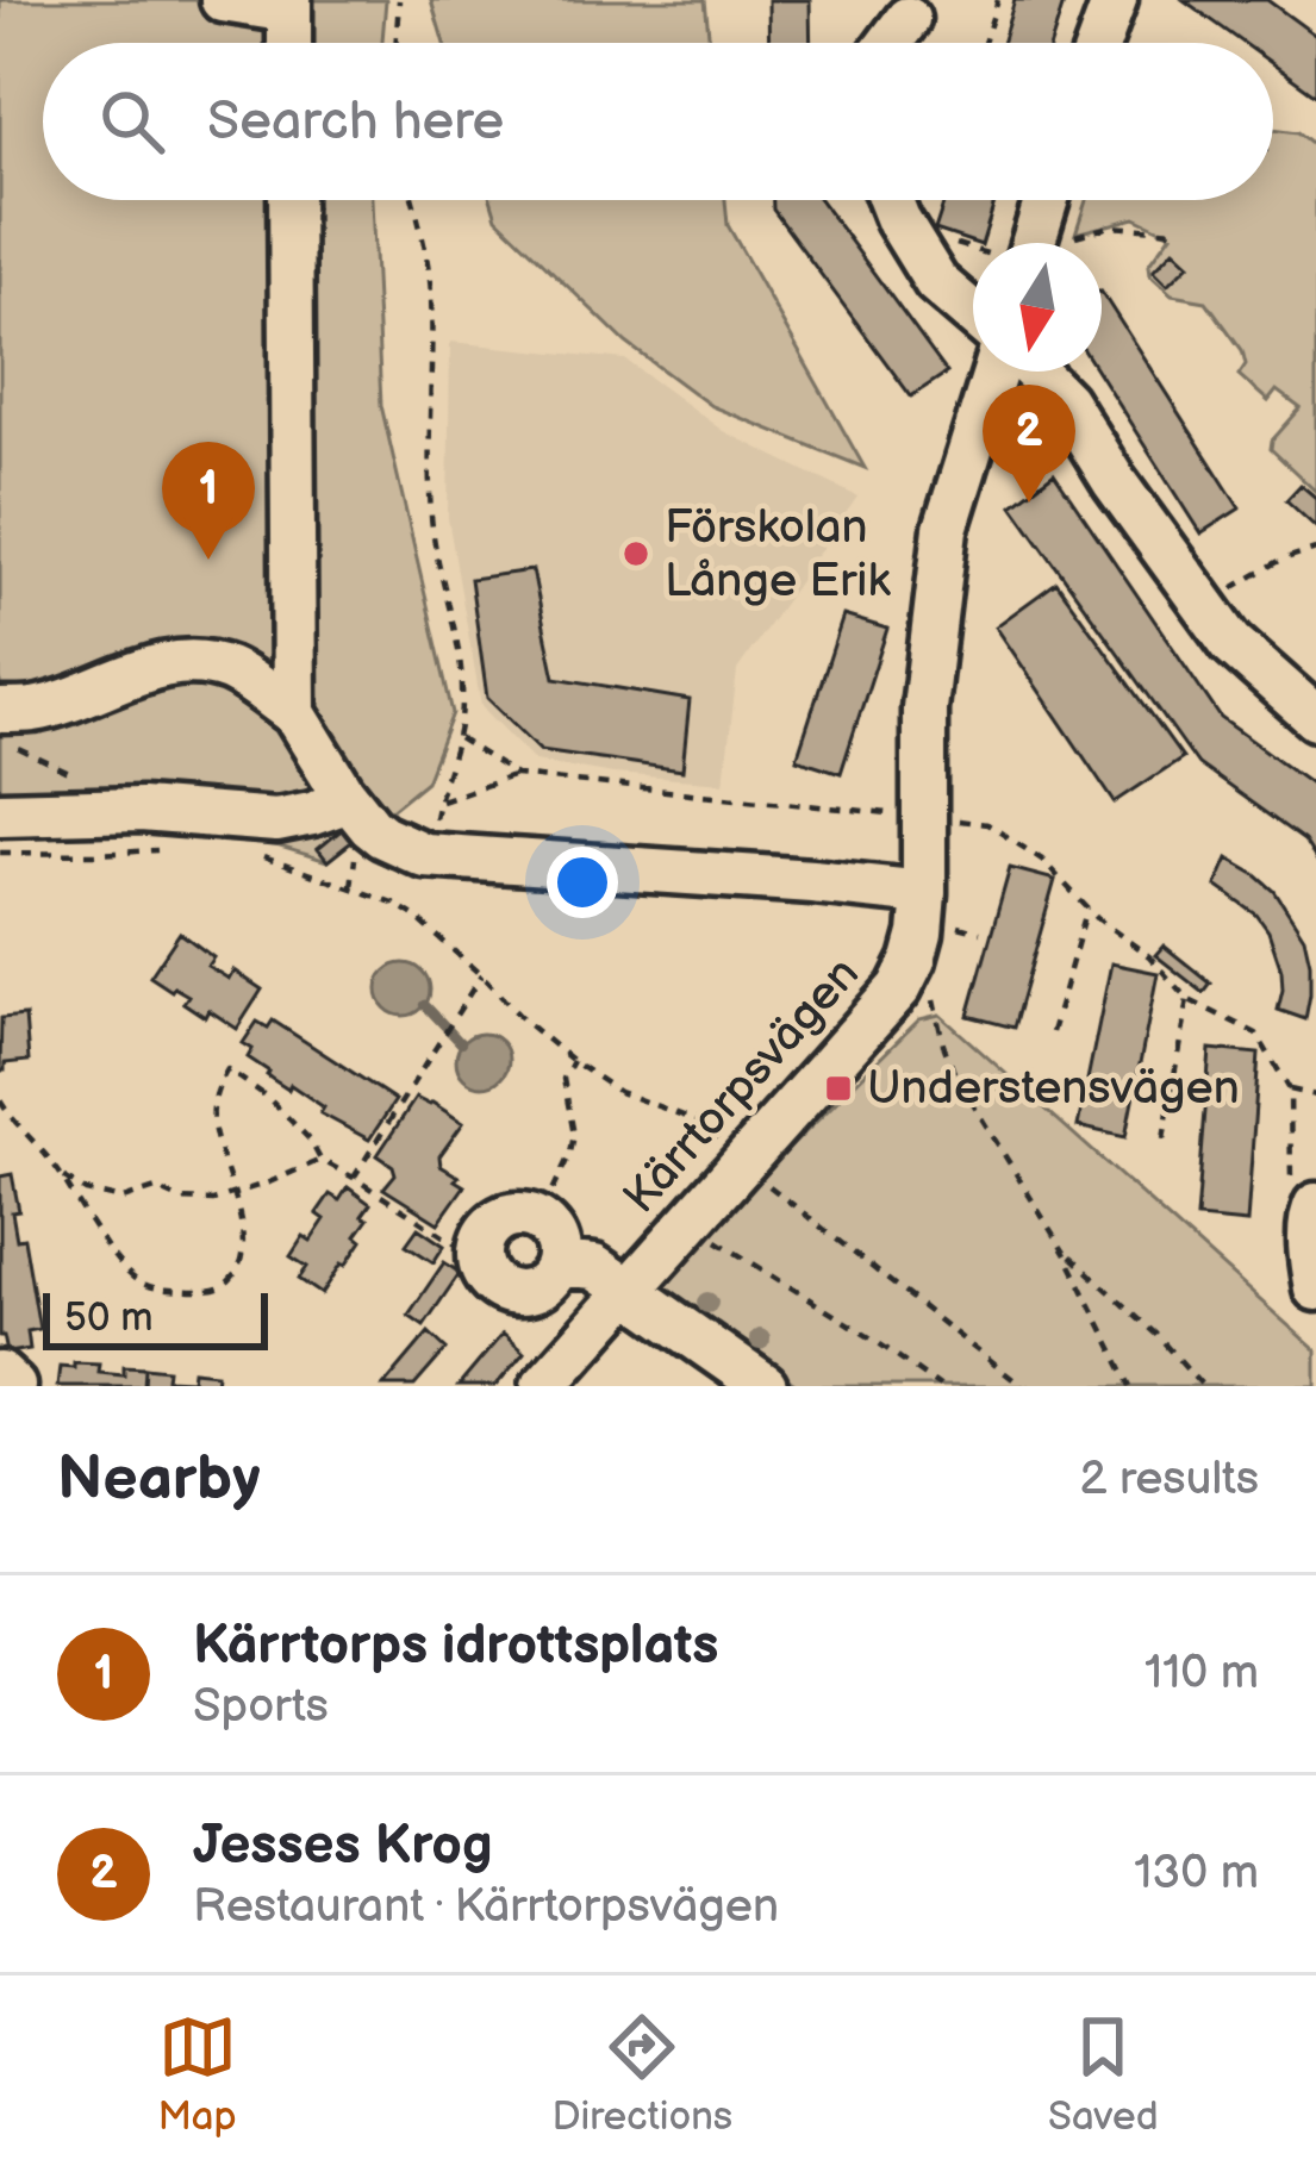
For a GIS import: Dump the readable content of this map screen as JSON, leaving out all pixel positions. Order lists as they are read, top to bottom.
{
  "streets": {
    "street": ["Kärrtorpsvägen"]
  },
  "places": {
    "other": ["Förskolan Långe Erik"],
    "transit": ["Understensvägen"]
  },
  "scale_bar": "50 m",
  "north": "bottom",
  "page": {
    "search": "Search here",
    "pins": ["2", "1"],
    "scale": "50 m",
    "heading": ["Nearby", "2 results"],
    "list": [
      {
        "mark": "1",
        "name": "Kärrtorps idrottsplats",
        "note": "Sports",
        "value": "110 m"
      },
      {
        "mark": "2",
        "name": "Jesses Krog",
        "note": "Restaurant · Kärrtorpsvägen",
        "value": "130 m"
      }
    ],
    "nav": ["Map", "Directions", "Saved"]
  }
}
